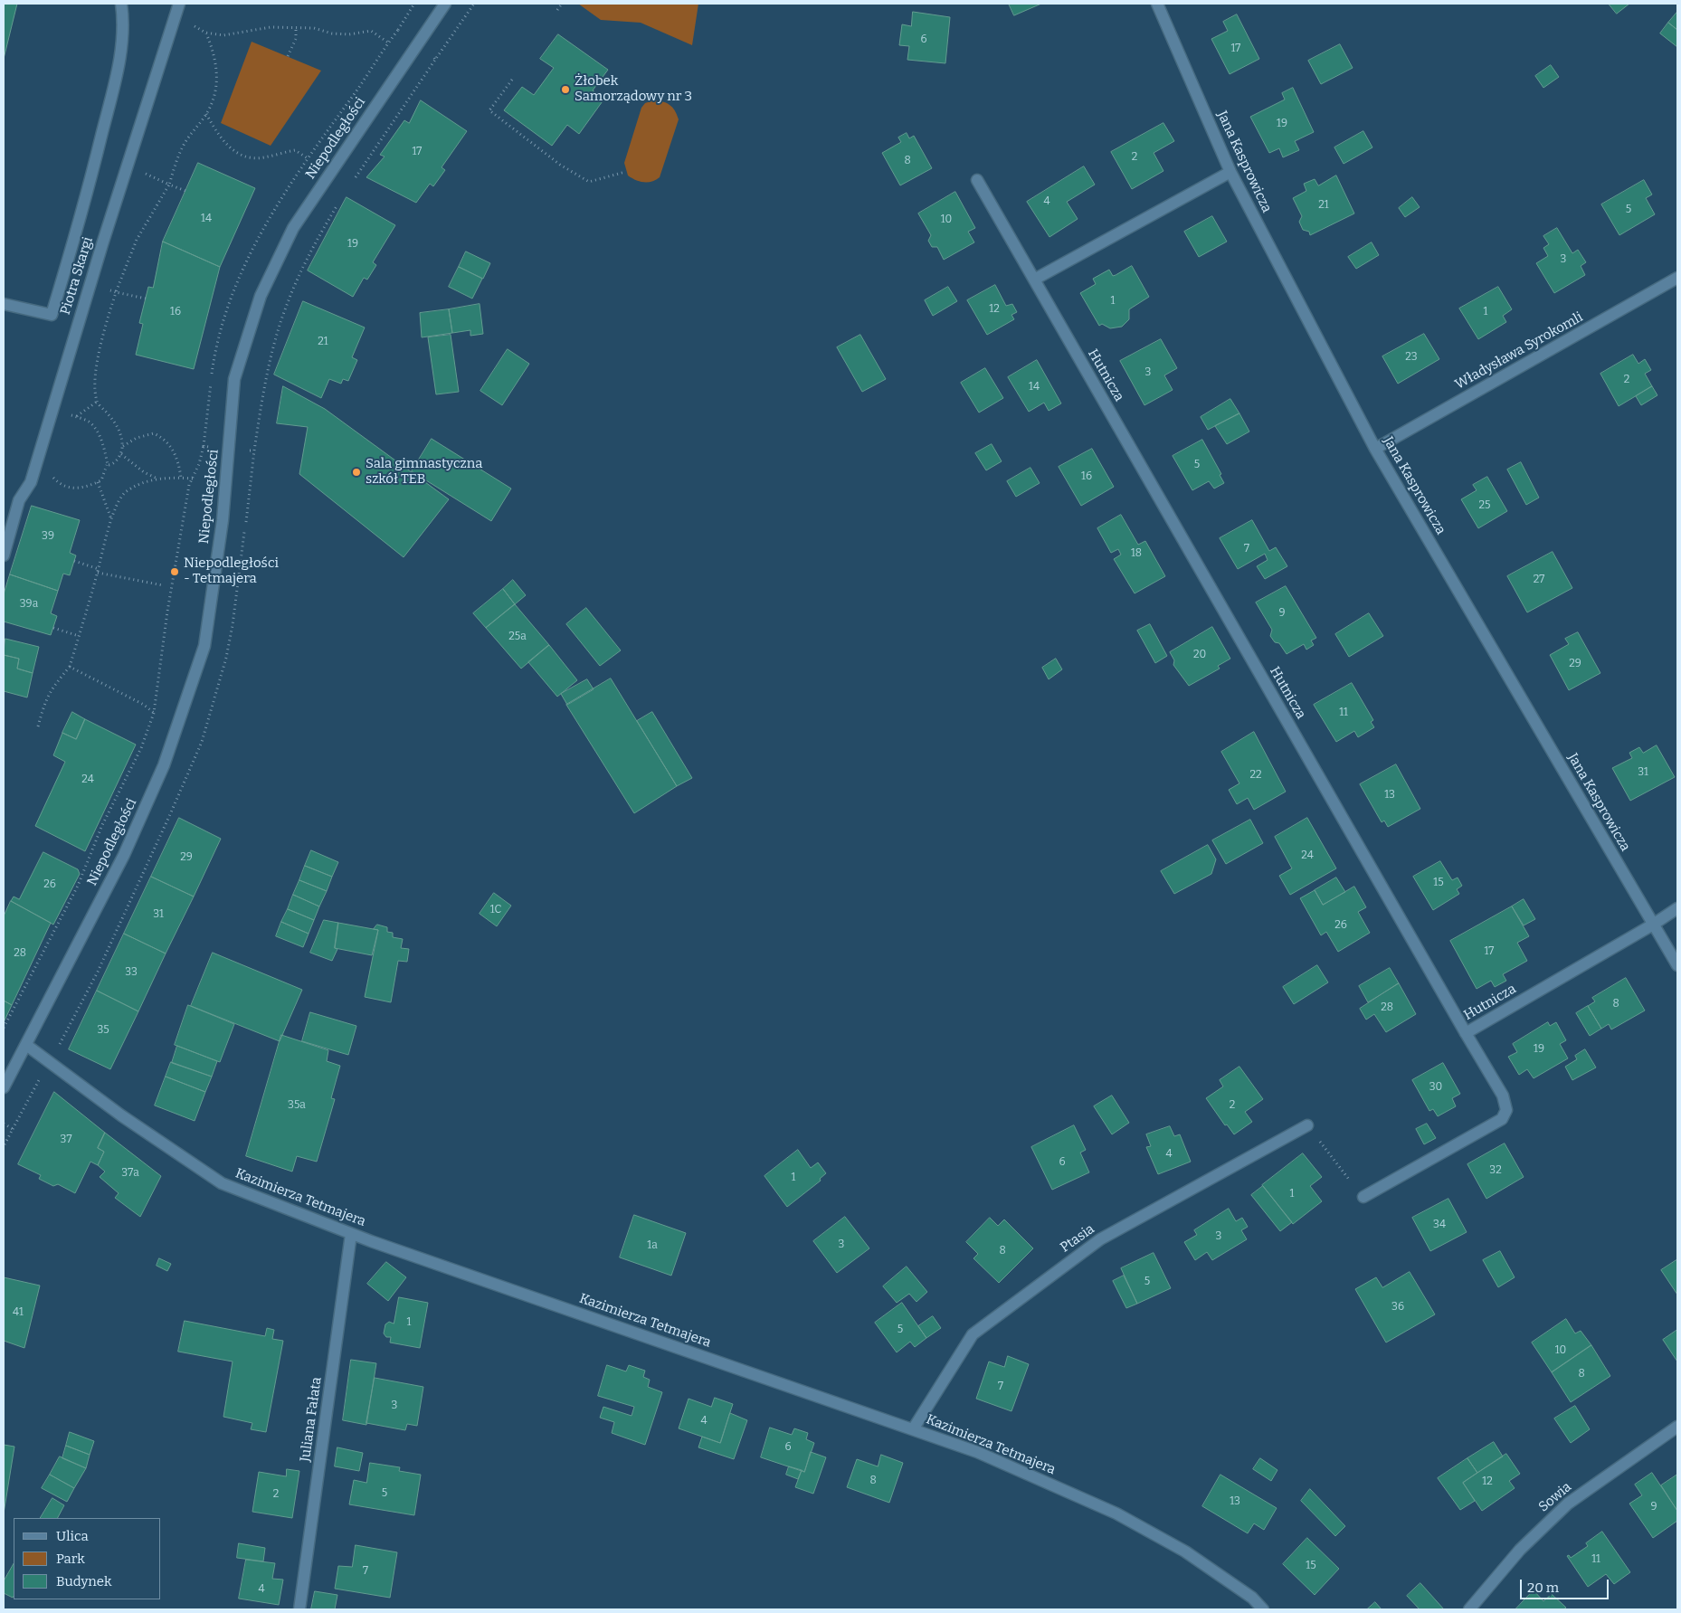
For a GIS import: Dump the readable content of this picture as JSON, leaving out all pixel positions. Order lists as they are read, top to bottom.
{
  "streets": {
    "street": [
      "Niepodległości",
      "Jana Kasprowicza",
      "Piotra Skargi",
      "Władysława Syrokomli",
      "Hutnicza",
      "Kazimierza Tetmajera",
      "Ptasia",
      "Juliana Fałata",
      "Sowia"
    ]
  },
  "crossings": [
    ["Niepodległości", "Kazimierza Tetmajera"],
    ["Jana Kasprowicza", "Władysława Syrokomli"],
    ["Jana Kasprowicza", "Hutnicza"],
    ["Kazimierza Tetmajera", "Ptasia"],
    ["Kazimierza Tetmajera", "Juliana Fałata"]
  ],
  "places": ["Żłobek Samorządowy nr 3", "Sala gimnastyczna szkół TEB", "Niepodległości - Tetmajera"],
  "house_numbers": [
    "6",
    "17",
    "19",
    "17",
    "2",
    "8",
    "4",
    "21",
    "5",
    "14",
    "10",
    "19",
    "3",
    "1",
    "12",
    "16",
    "1",
    "21",
    "23",
    "3",
    "2",
    "14",
    "5",
    "16",
    "25",
    "39",
    "7",
    "18",
    "27",
    "39a",
    "9",
    "25a",
    "20",
    "29",
    "11",
    "31",
    "22",
    "24",
    "13",
    "24",
    "29",
    "15",
    "26",
    "1C",
    "31",
    "26",
    "17",
    "28",
    "33",
    "8",
    "28",
    "35",
    "19",
    "30",
    "35a",
    "2",
    "37",
    "4",
    "6",
    "32",
    "37a",
    "1",
    "1",
    "34",
    "3",
    "3",
    "1a",
    "8",
    "5",
    "36",
    "41",
    "1",
    "5",
    "10",
    "8",
    "7",
    "3",
    "4",
    "6",
    "8",
    "12",
    "5",
    "2",
    "13",
    "9",
    "11",
    "15",
    "7",
    "4"
  ],
  "legend": ["Ulica", "Park", "Budynek"],
  "scale_bar": "20 m"
}
